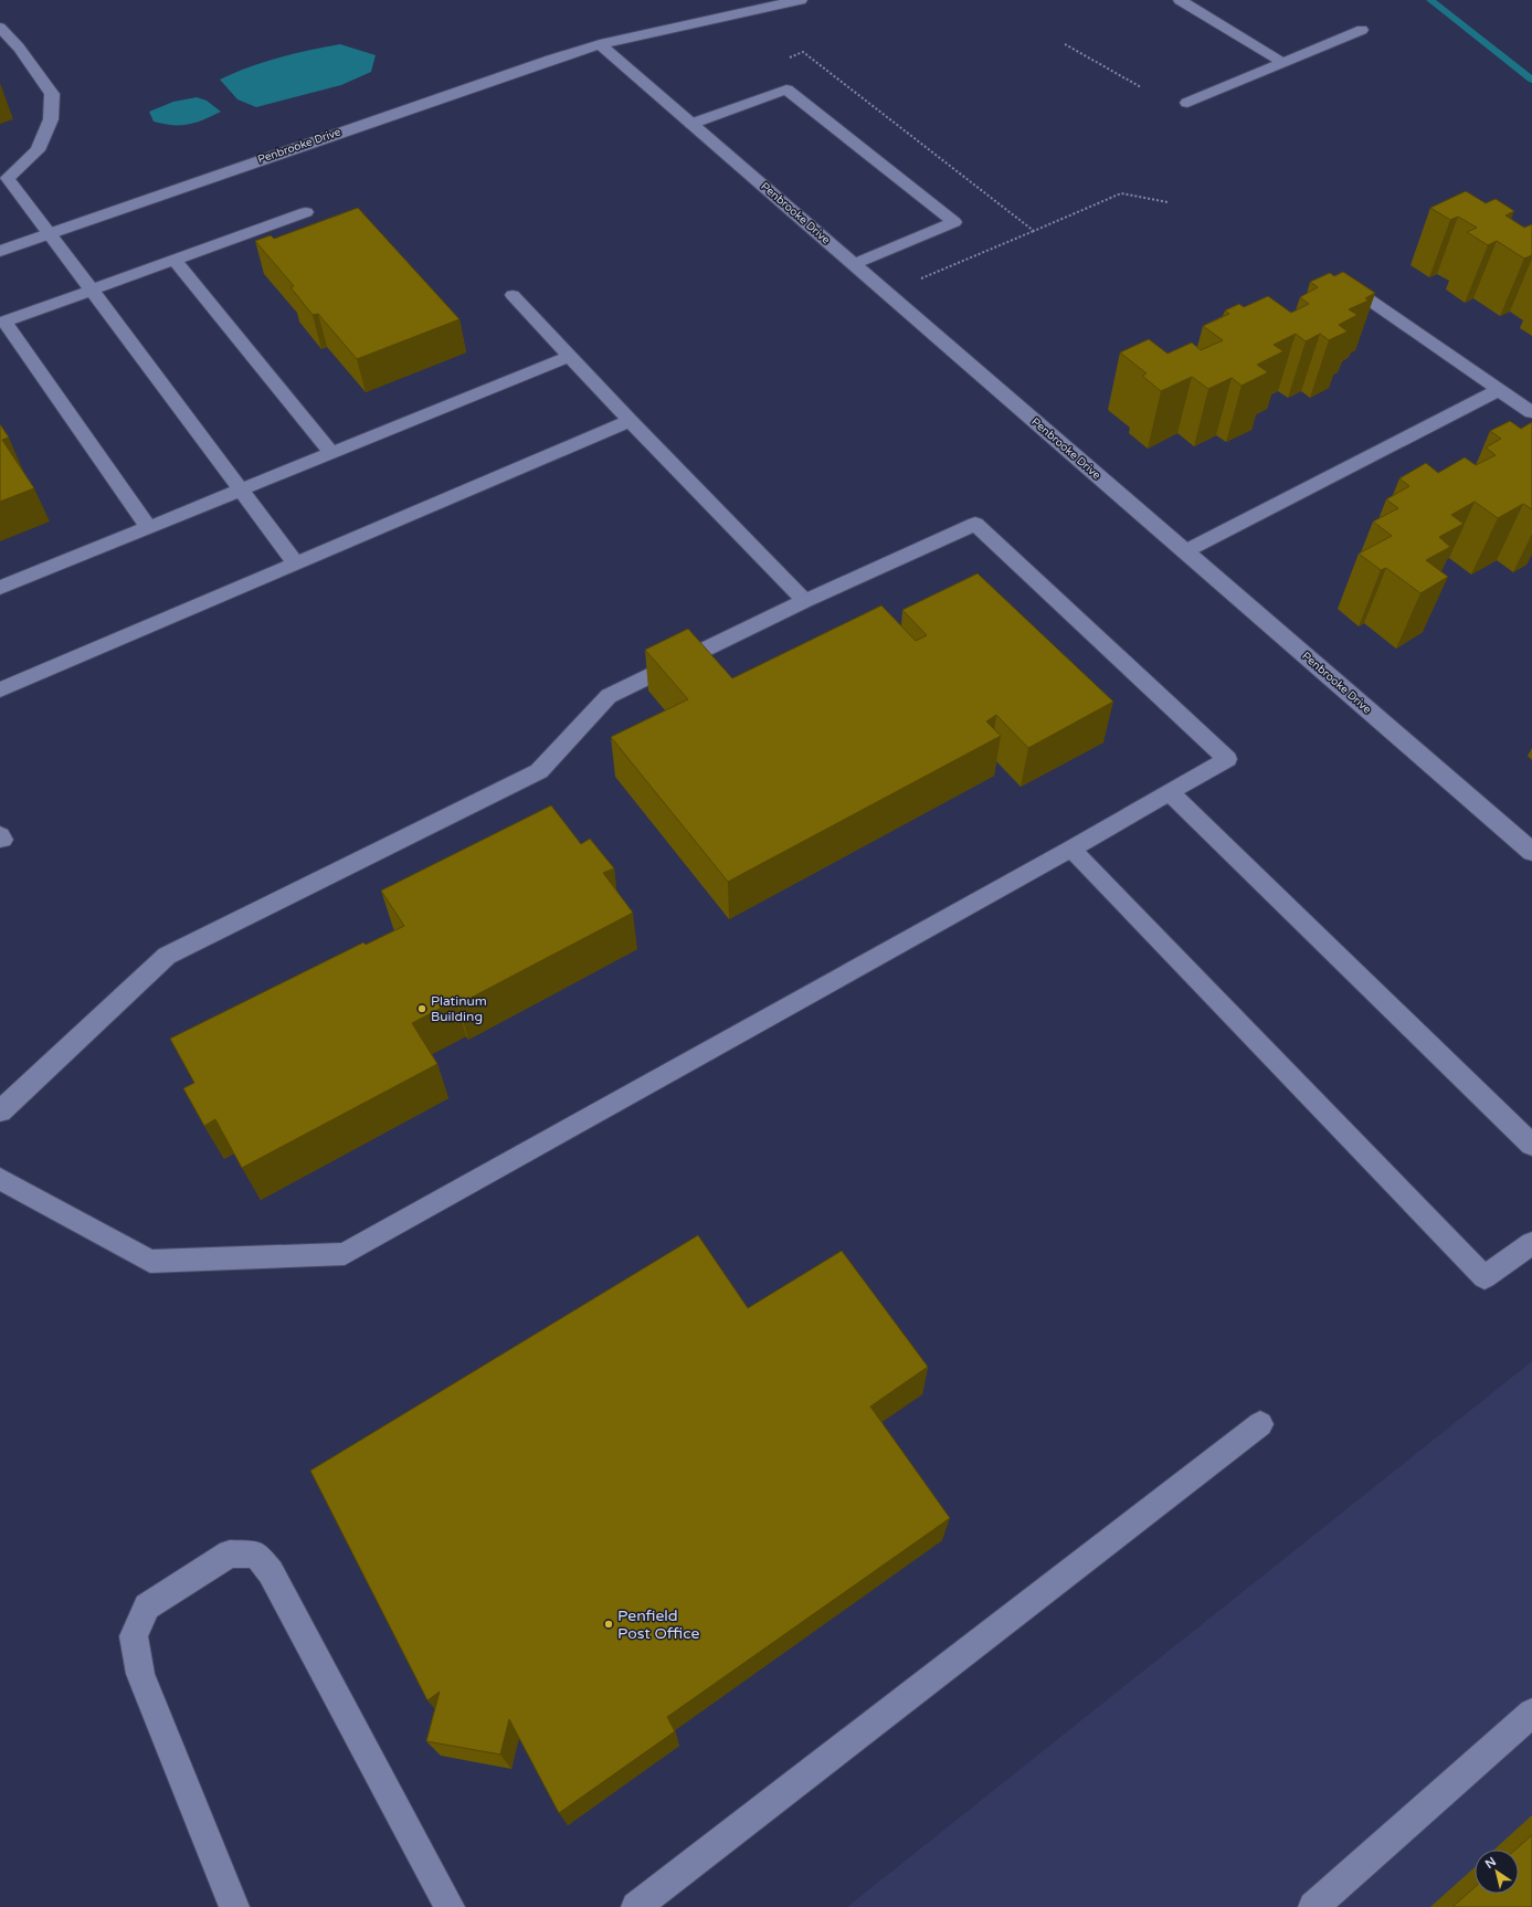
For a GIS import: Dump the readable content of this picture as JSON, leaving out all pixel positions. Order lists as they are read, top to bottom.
{
  "streets": {
    "street": ["Penbrooke Drive"]
  },
  "places": ["Platinum Building", "Penfield Post Office"],
  "north": "top left"
}
